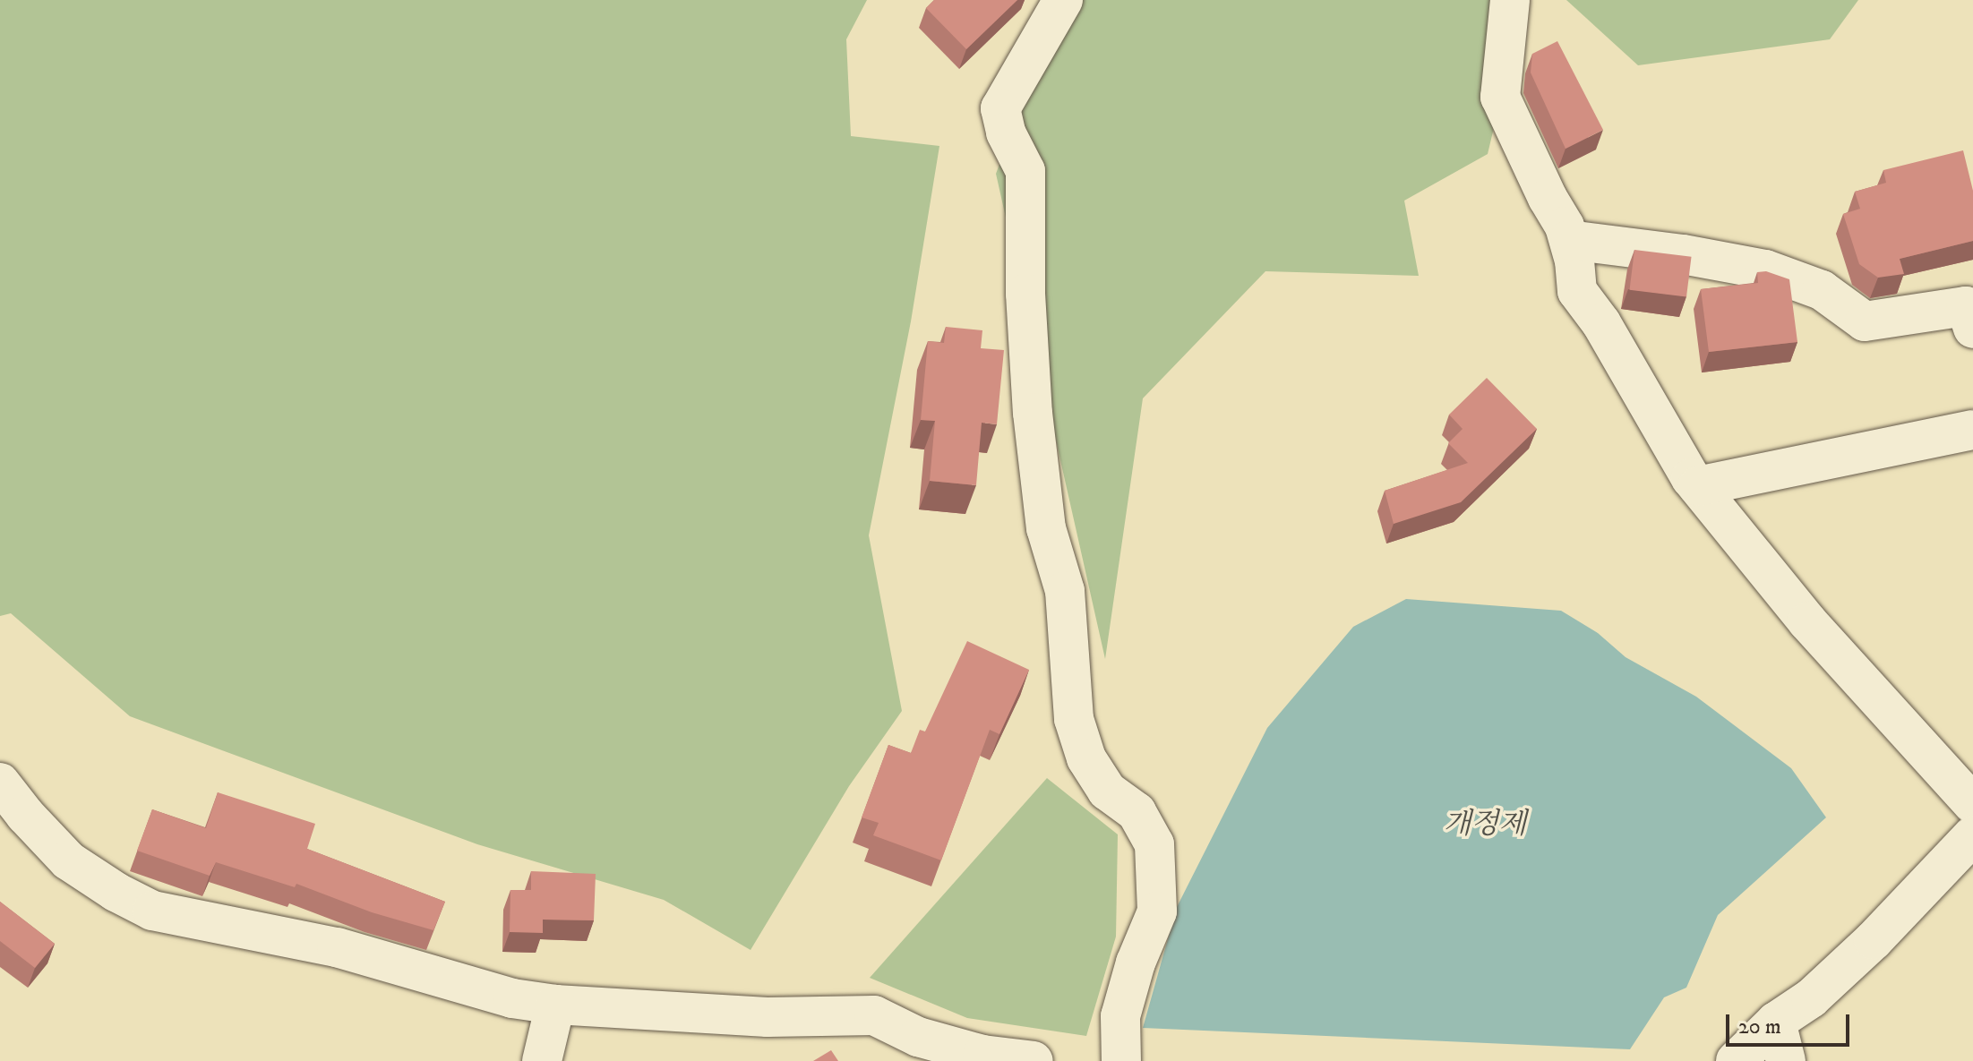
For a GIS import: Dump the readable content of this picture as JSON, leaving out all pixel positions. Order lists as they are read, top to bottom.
{
  "water": ["개정제"],
  "scale_bar": "20 m"
}
